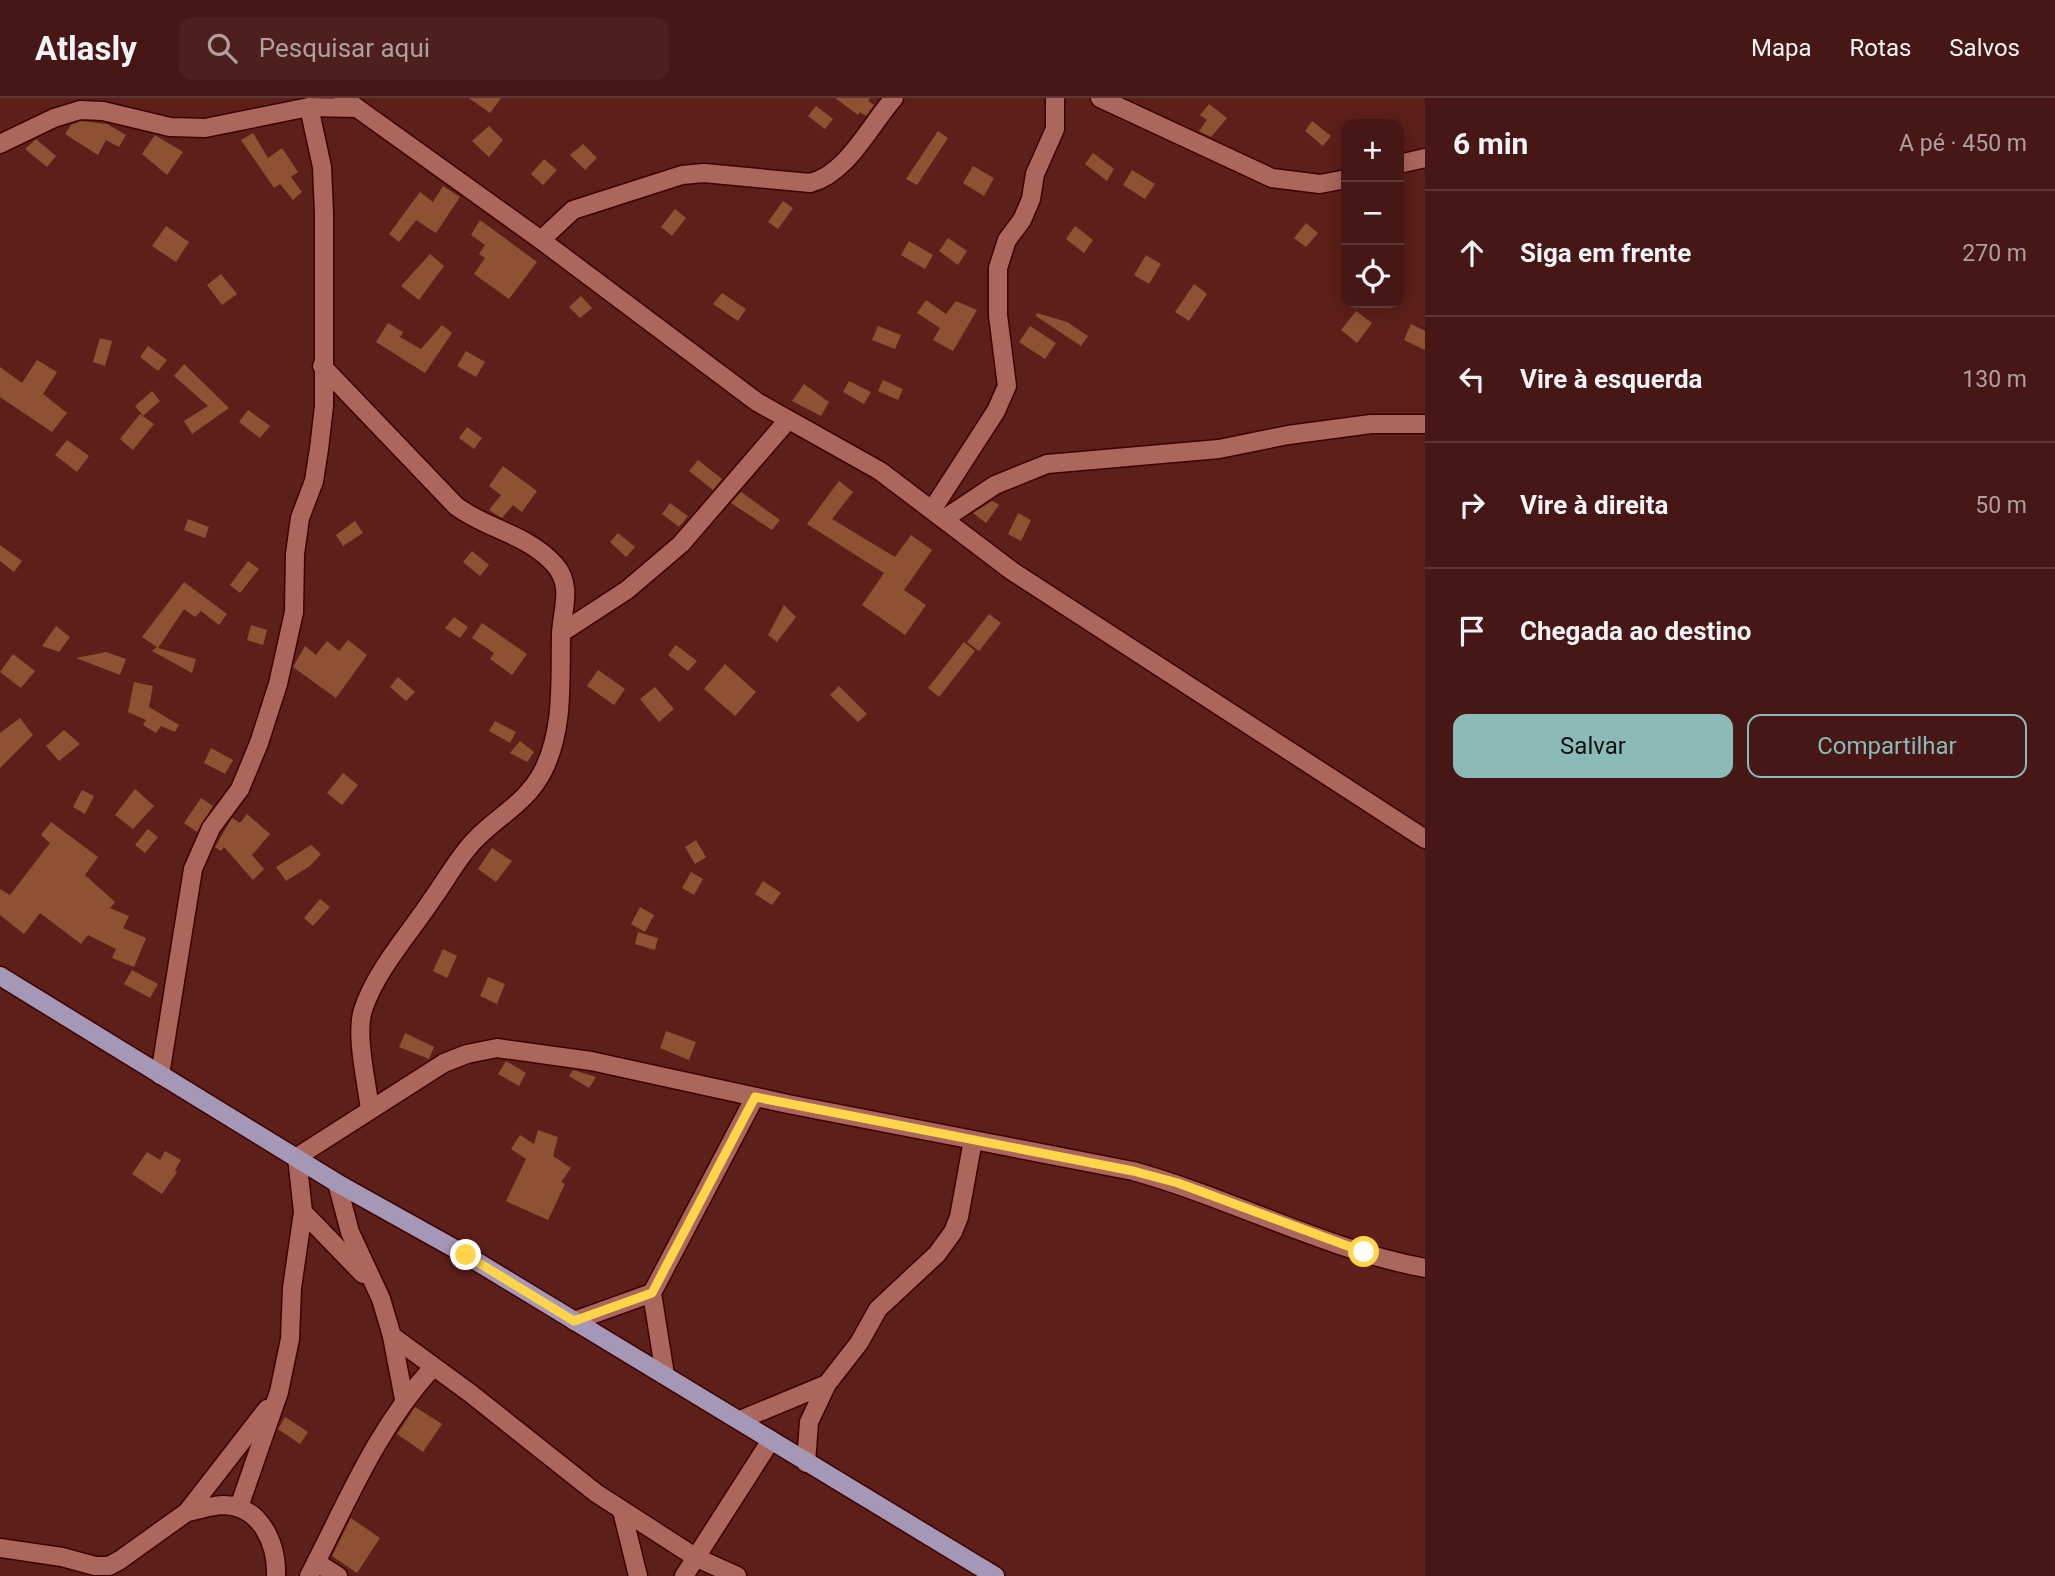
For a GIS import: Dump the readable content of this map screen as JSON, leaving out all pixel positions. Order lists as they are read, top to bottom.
{
  "page": {
    "header": "Atlasly",
    "search": "Pesquisar aqui",
    "nav": ["Mapa", "Rotas", "Salvos"],
    "heading": ["6 min", "A pé · 450 m"],
    "map_buttons": ["+", "−"],
    "list": [
      ["Siga em frente", "270 m"],
      ["Vire à esquerda", "130 m"],
      ["Vire à direita", "50 m"],
      "Chegada ao destino"
    ],
    "buttons": ["Salvar", "Compartilhar"]
  }
}
